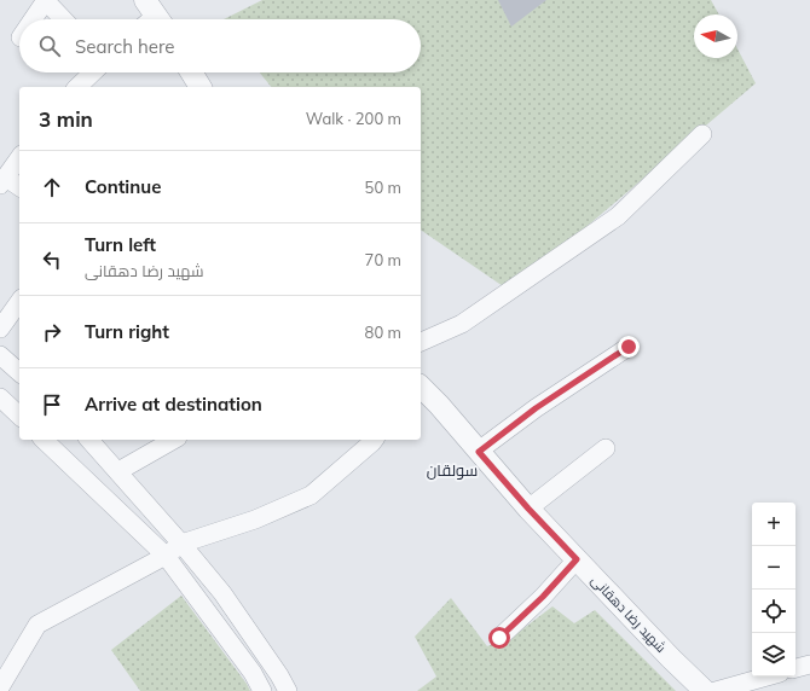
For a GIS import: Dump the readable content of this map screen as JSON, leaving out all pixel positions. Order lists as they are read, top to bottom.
{
  "streets": {
    "street": ["شهید رضا دهقانی"]
  },
  "districts": ["سولقان"],
  "north": "left",
  "page": {
    "search": "Search here",
    "heading": ["3 min", "Walk · 200 m"],
    "list": [
      ["Continue", "50 m"],
      ["Turn left", "شهید رضا دهقانی", "70 m"],
      ["Turn right", "80 m"],
      "Arrive at destination"
    ],
    "map_buttons": ["+", "−"]
  }
}
